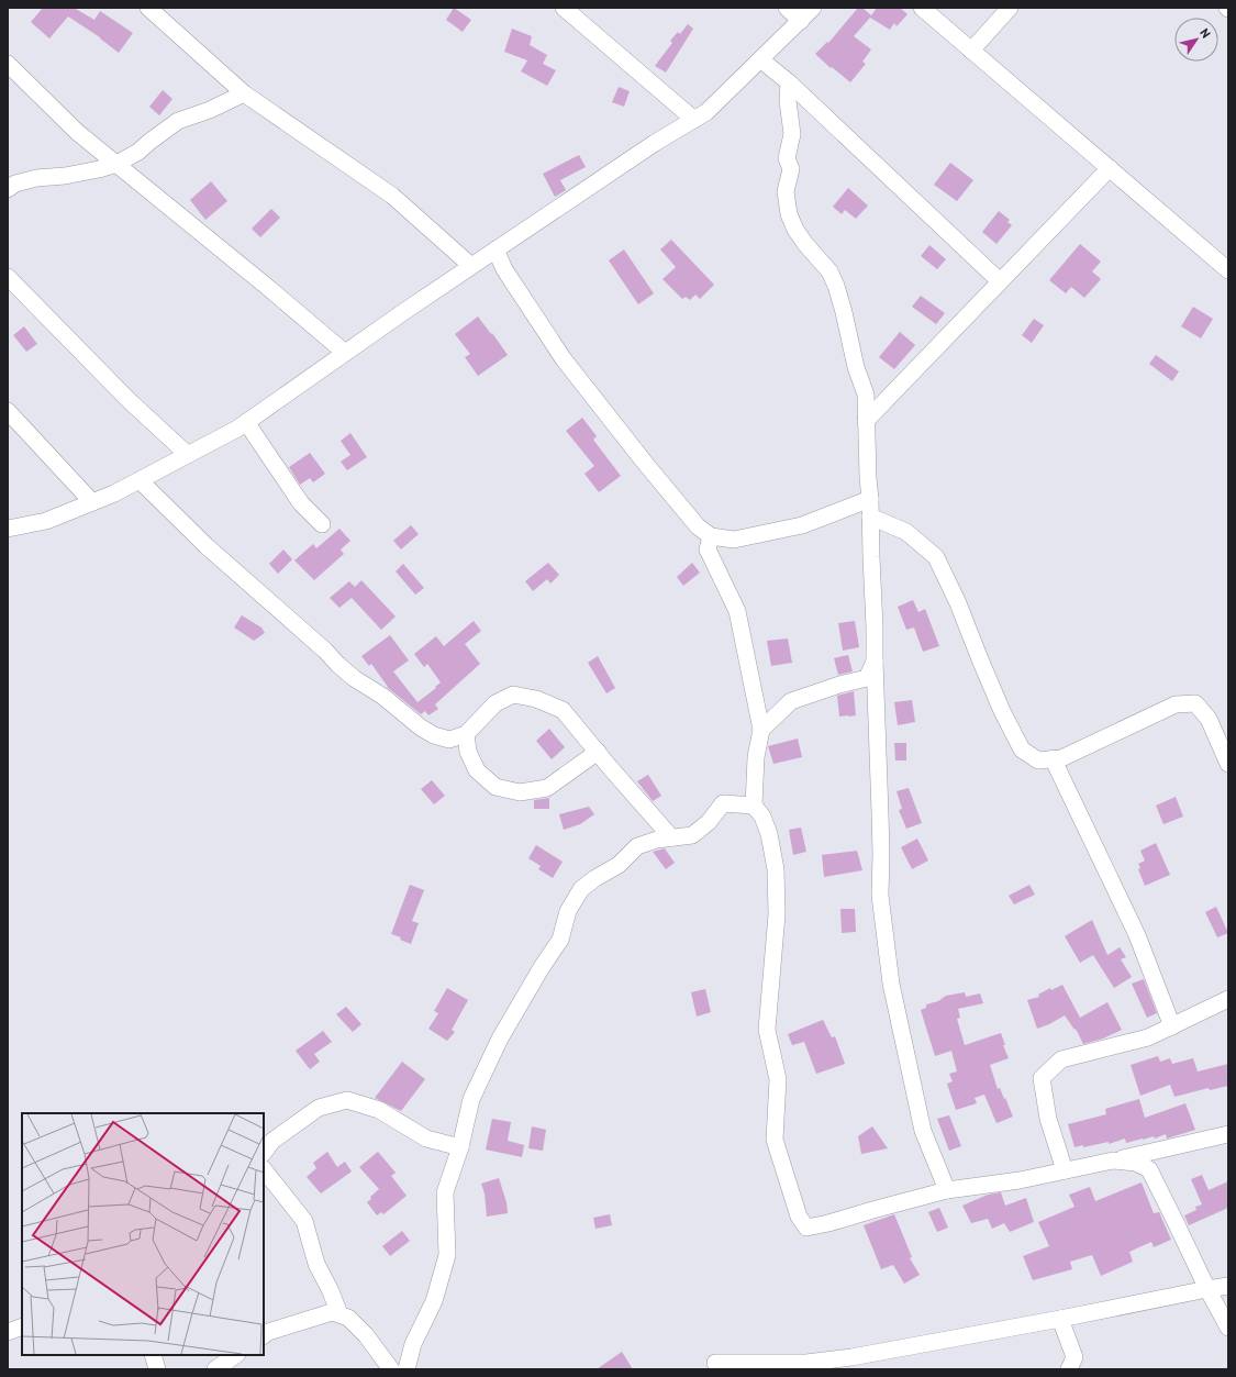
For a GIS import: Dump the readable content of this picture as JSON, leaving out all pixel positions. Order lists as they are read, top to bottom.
{
  "north": "top right"
}
